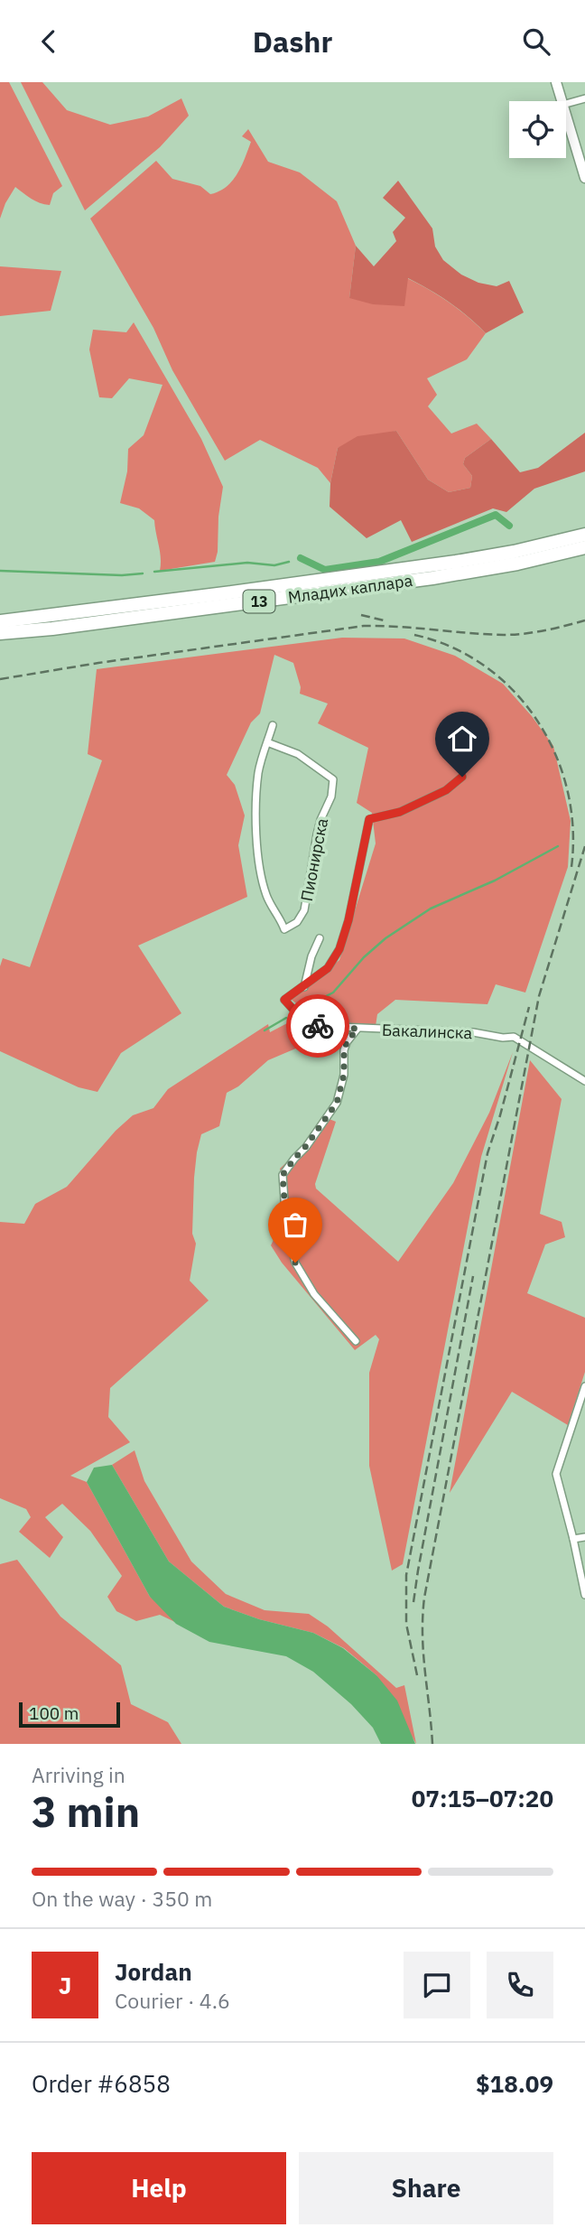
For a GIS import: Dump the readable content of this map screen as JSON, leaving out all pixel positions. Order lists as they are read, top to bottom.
{
  "streets": {
    "highway": ["Младих каплара", "13"],
    "street": ["Пионирска", "Бакалинска"]
  },
  "scale_bar": "100 m",
  "page": {
    "header": "Dashr",
    "scale": "100 m",
    "heading": ["3 min", "Arriving in", "07:15–07:20"],
    "panel": [
      "Jordan",
      "Courier · 4.6",
      "Order #6858",
      "$18.09"
    ],
    "bar": "On the way · 350 m",
    "round": "J",
    "buttons": ["Help", "Share"]
  }
}
